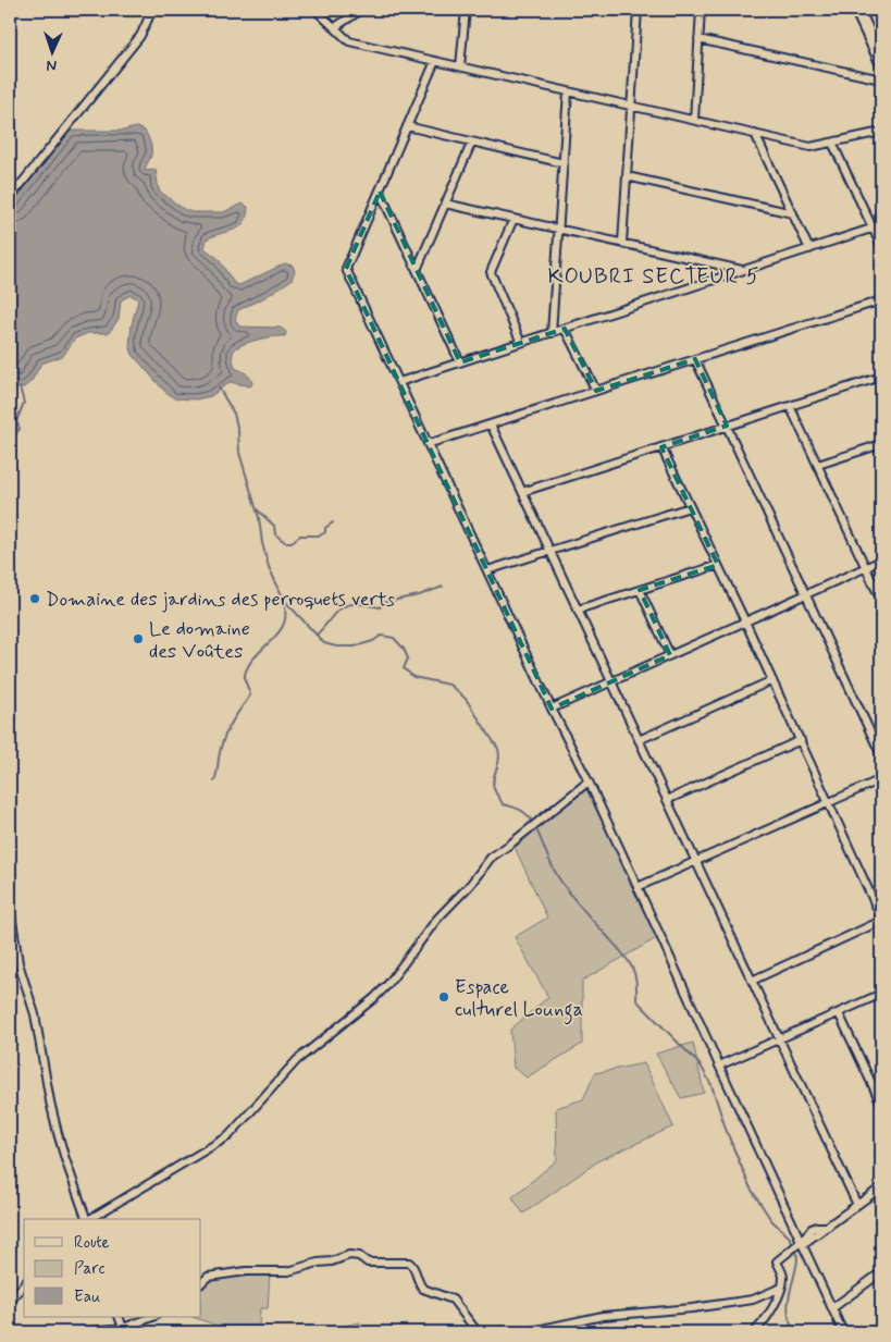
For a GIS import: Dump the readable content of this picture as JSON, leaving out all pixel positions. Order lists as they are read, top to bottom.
{
  "districts": ["KOUBRI SECTEUR 5"],
  "places": ["Domaine des jardins des perroquets verts", "Le domaine des Voûtes", "Espace culturel Lounga"],
  "legend": ["Route", "Parc", "Eau"],
  "north": "bottom"
}
